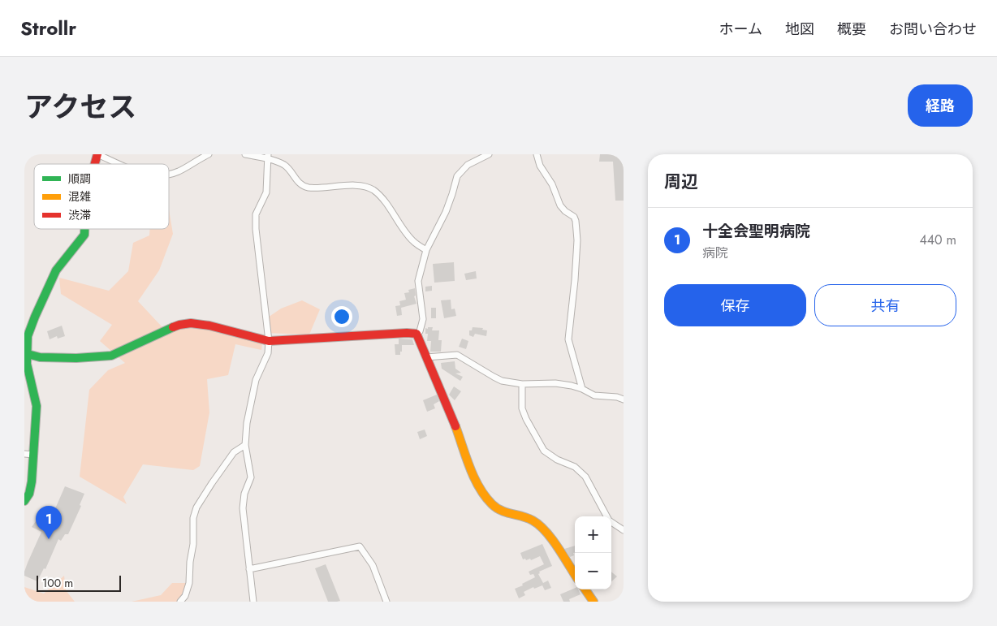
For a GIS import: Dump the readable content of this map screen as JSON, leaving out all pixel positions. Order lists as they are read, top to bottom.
{
  "legend": ["順調", "混雑", "渋滞"],
  "scale_bar": "100 m",
  "page": {
    "header": "Strollr",
    "nav": [
      "ホーム",
      "地図",
      "概要",
      "お問い合わせ"
    ],
    "title": "アクセス",
    "buttons": [
      "経路",
      ["保存", "共有"]
    ],
    "heading": "周辺",
    "list": [
      {
        "mark": "1",
        "name": "十全会聖明病院",
        "note": "病院",
        "value": "440 m"
      }
    ],
    "pins": "1",
    "map_buttons": ["+", "−"],
    "scale": "100 m"
  }
}
